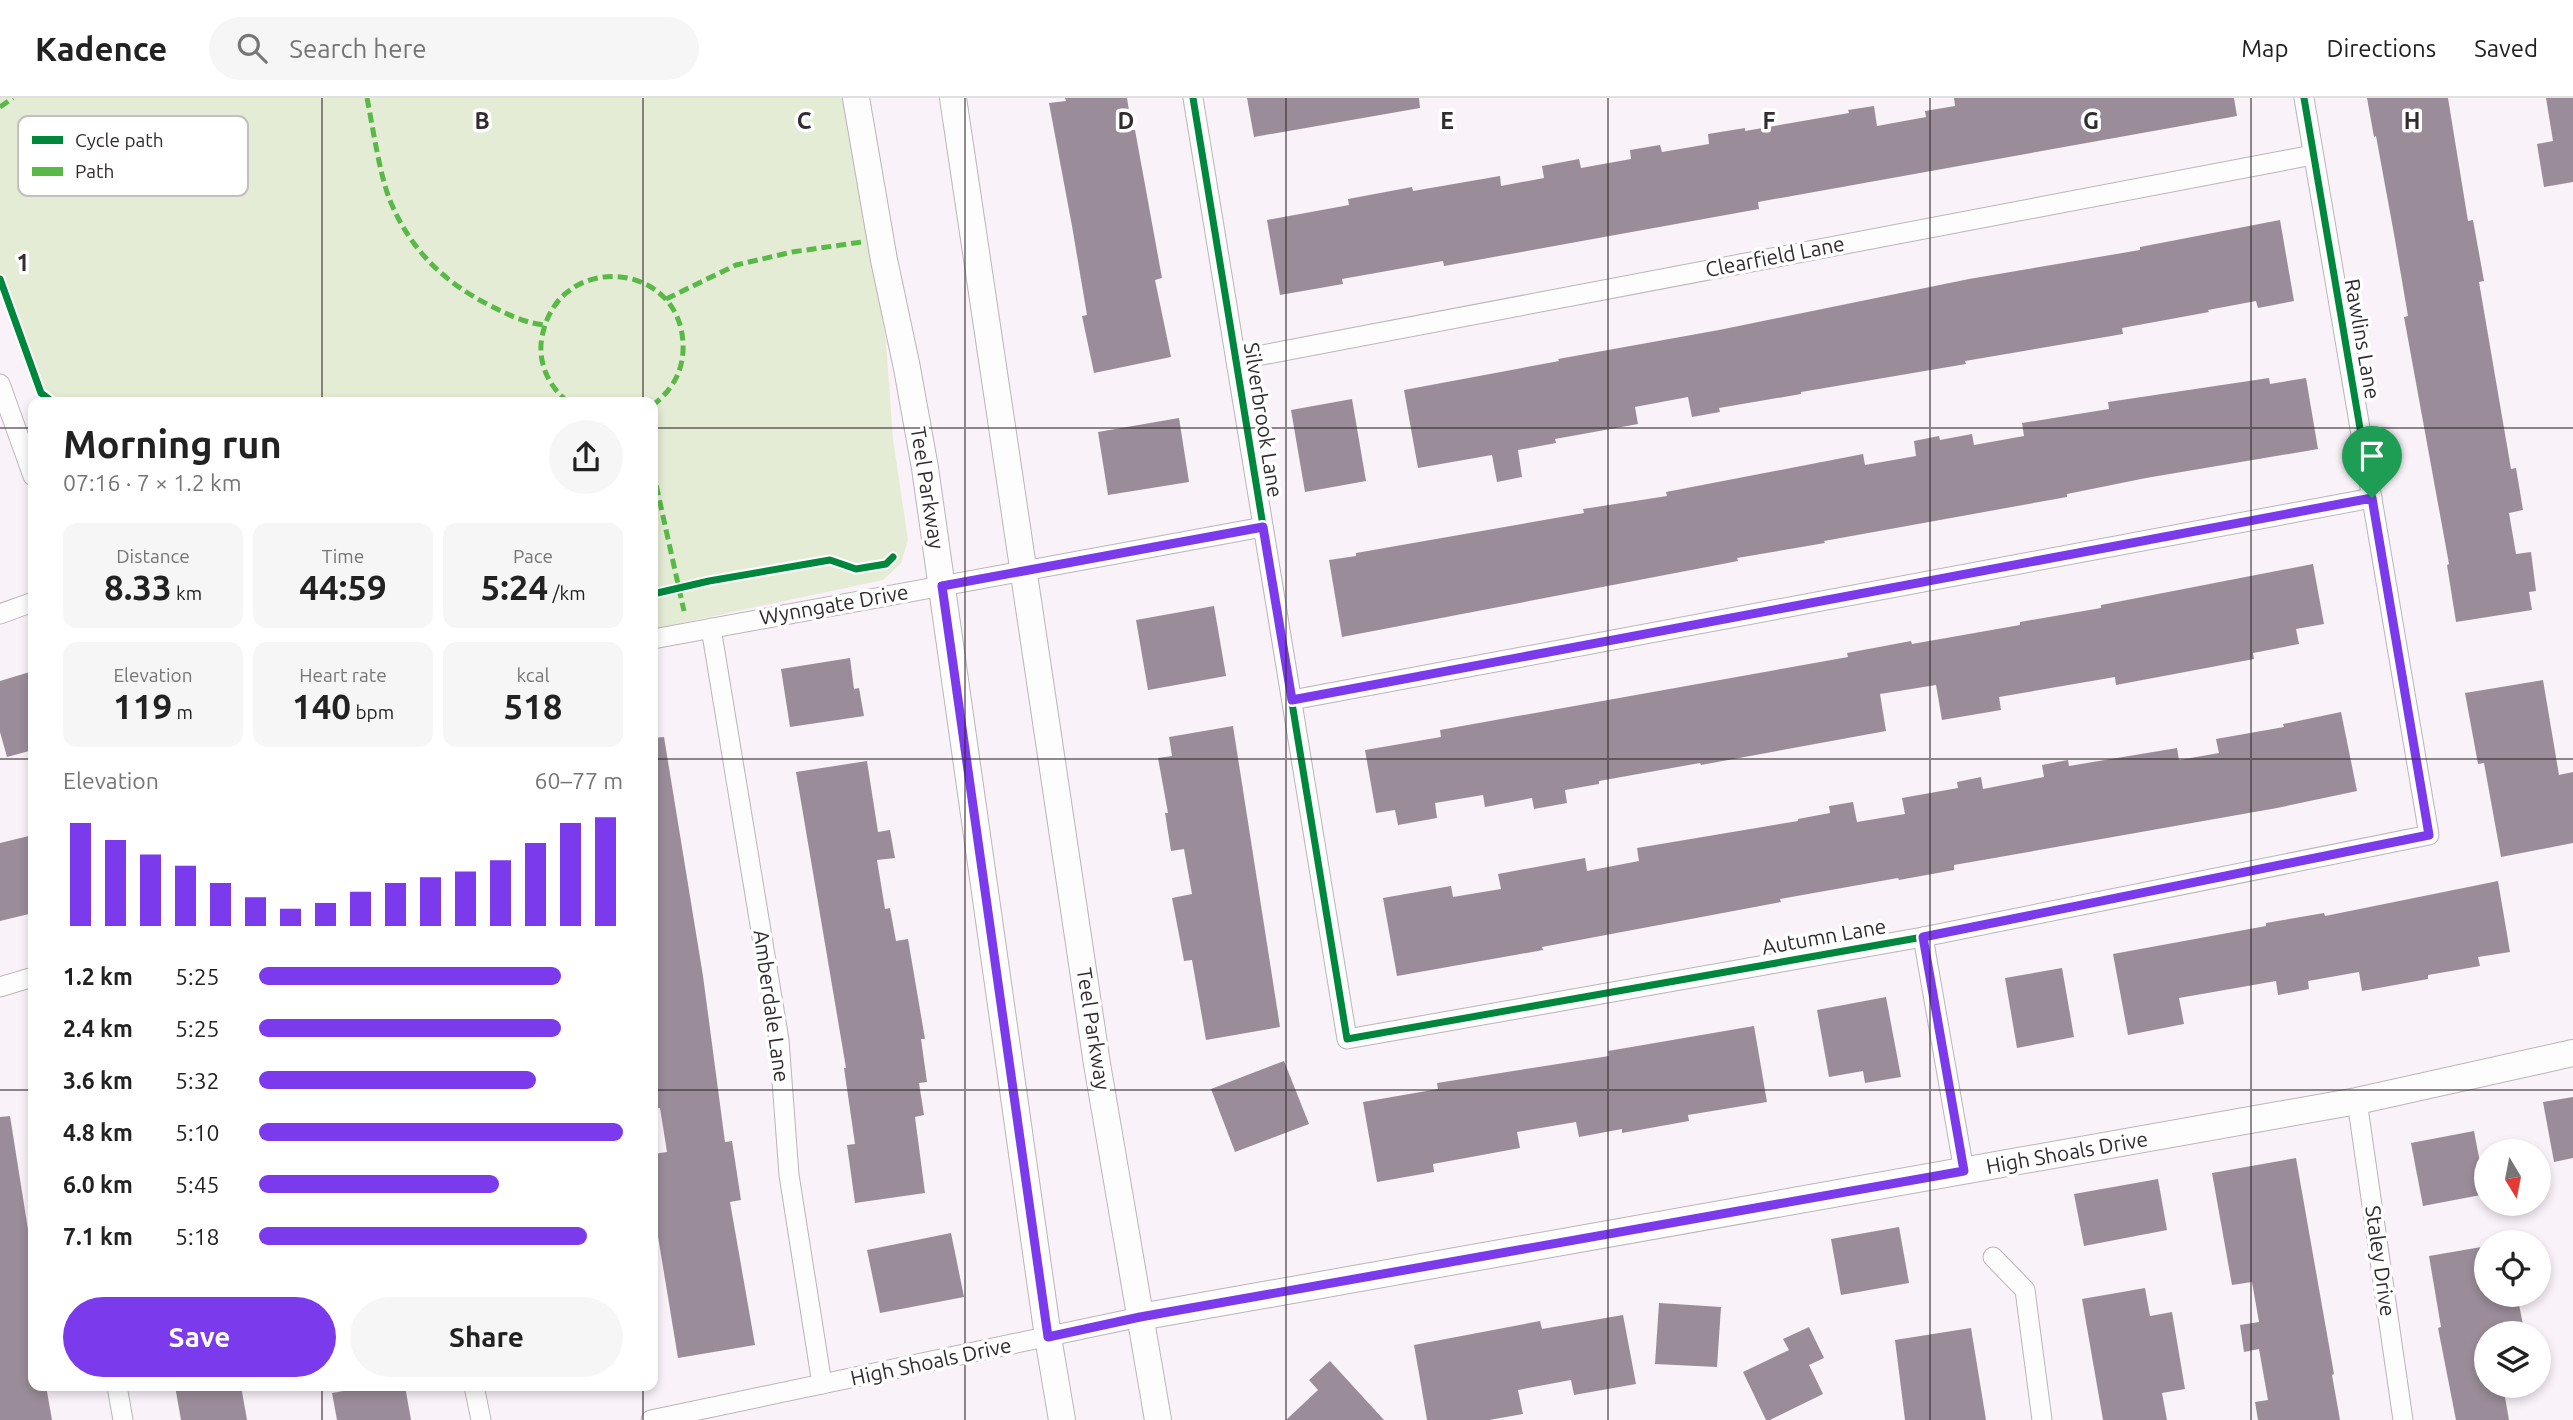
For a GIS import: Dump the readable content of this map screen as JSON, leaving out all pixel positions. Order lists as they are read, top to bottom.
{
  "streets": {
    "main road": ["Teel Parkway", "High Shoals Drive"],
    "street": [
      "Clearfield Lane",
      "Rawlins Lane",
      "Silverbrook Lane",
      "Wynngate Drive",
      "Autumn Lane",
      "Amberdale Lane",
      "Staley Drive"
    ]
  },
  "crossings": [
    ["Clearfield Lane", "Rawlins Lane"],
    ["Clearfield Lane", "Silverbrook Lane"],
    ["Rawlins Lane", "Autumn Lane"],
    ["Silverbrook Lane", "Wynngate Drive"],
    ["Silverbrook Lane", "Autumn Lane"],
    ["Teel Parkway", "Wynngate Drive"],
    ["Teel Parkway", "High Shoals Drive"],
    ["Wynngate Drive", "Amberdale Lane"],
    ["Amberdale Lane", "High Shoals Drive"],
    ["High Shoals Drive", "Staley Drive"]
  ],
  "legend": ["Cycle path", "Path"],
  "north": "bottom",
  "page": {
    "header": "Kadence",
    "search": "Search here",
    "nav": ["Map", "Directions", "Saved"],
    "heading": ["Morning run", "07:16 · 7 × 1.2 km"],
    "stats": [
      ["Distance", "8.33 km"],
      ["Time", "44:59"],
      ["Pace", "5:24 /km"],
      ["Elevation", "119 m"],
      ["Heart rate", "140 bpm"],
      ["kcal", "518"]
    ],
    "chart": ["Elevation", "60–77 m"],
    "list": [
      {
        "name": "1.2 km",
        "note": "5:25"
      },
      {
        "name": "2.4 km",
        "note": "5:25"
      },
      {
        "name": "3.6 km",
        "note": "5:32"
      },
      {
        "name": "4.8 km",
        "note": "5:10"
      },
      {
        "name": "6.0 km",
        "note": "5:45"
      },
      {
        "name": "7.1 km",
        "note": "5:18"
      }
    ],
    "buttons": ["Save", "Share"]
  },
  "grid": {
    "columns": [
      "B",
      "C",
      "D",
      "E",
      "F",
      "G",
      "H"
    ],
    "rows": ["1"]
  }
}
